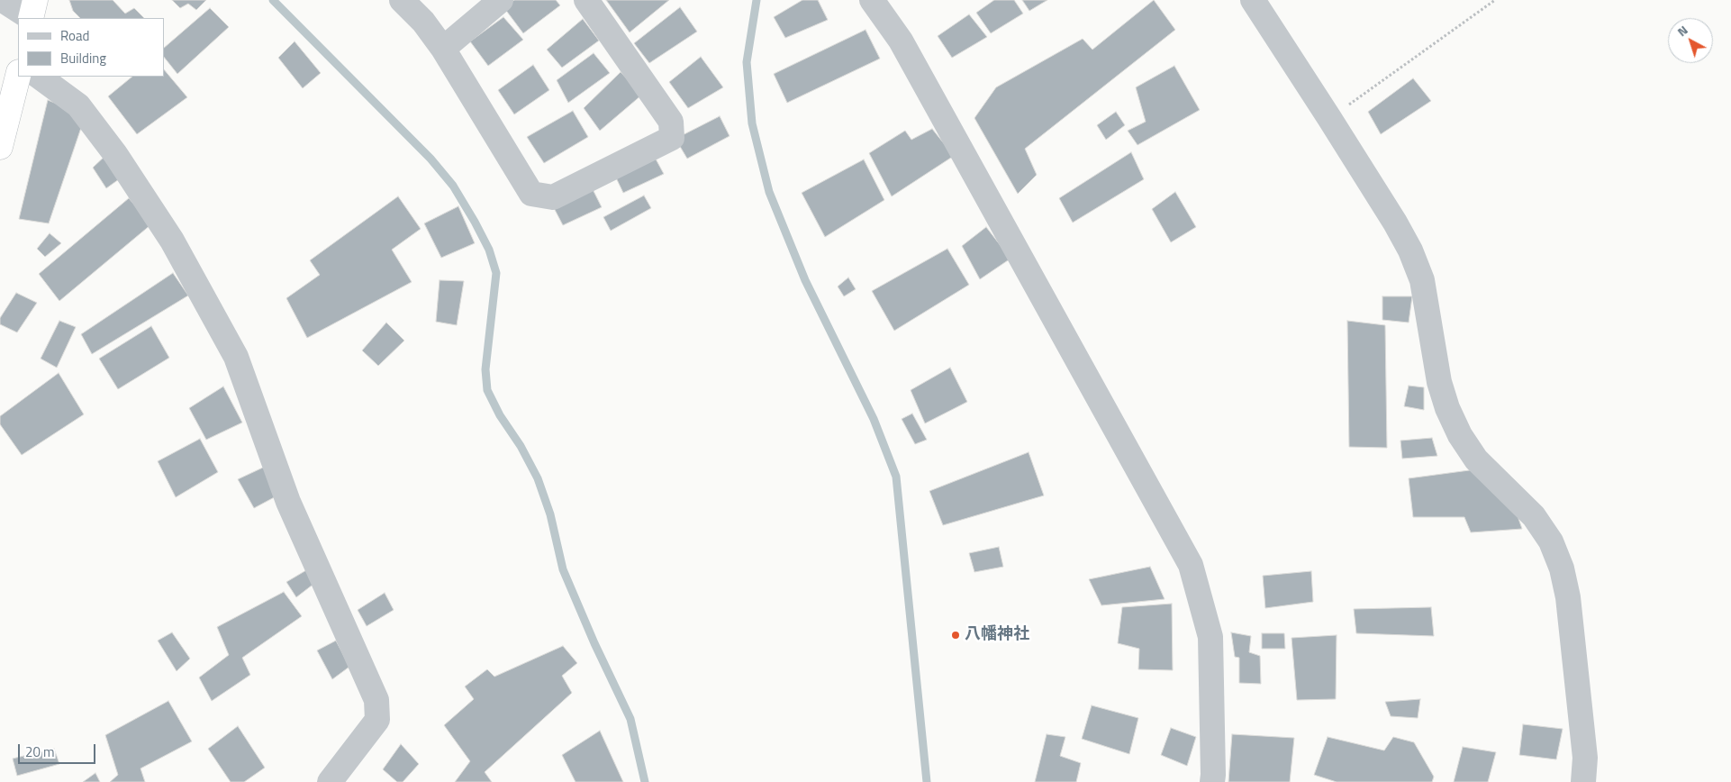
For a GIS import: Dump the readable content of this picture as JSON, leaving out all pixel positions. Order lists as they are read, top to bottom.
{
  "places": ["八幡神社"],
  "legend": ["Road", "Building"],
  "scale_bar": "20 m",
  "north": "top left"
}
